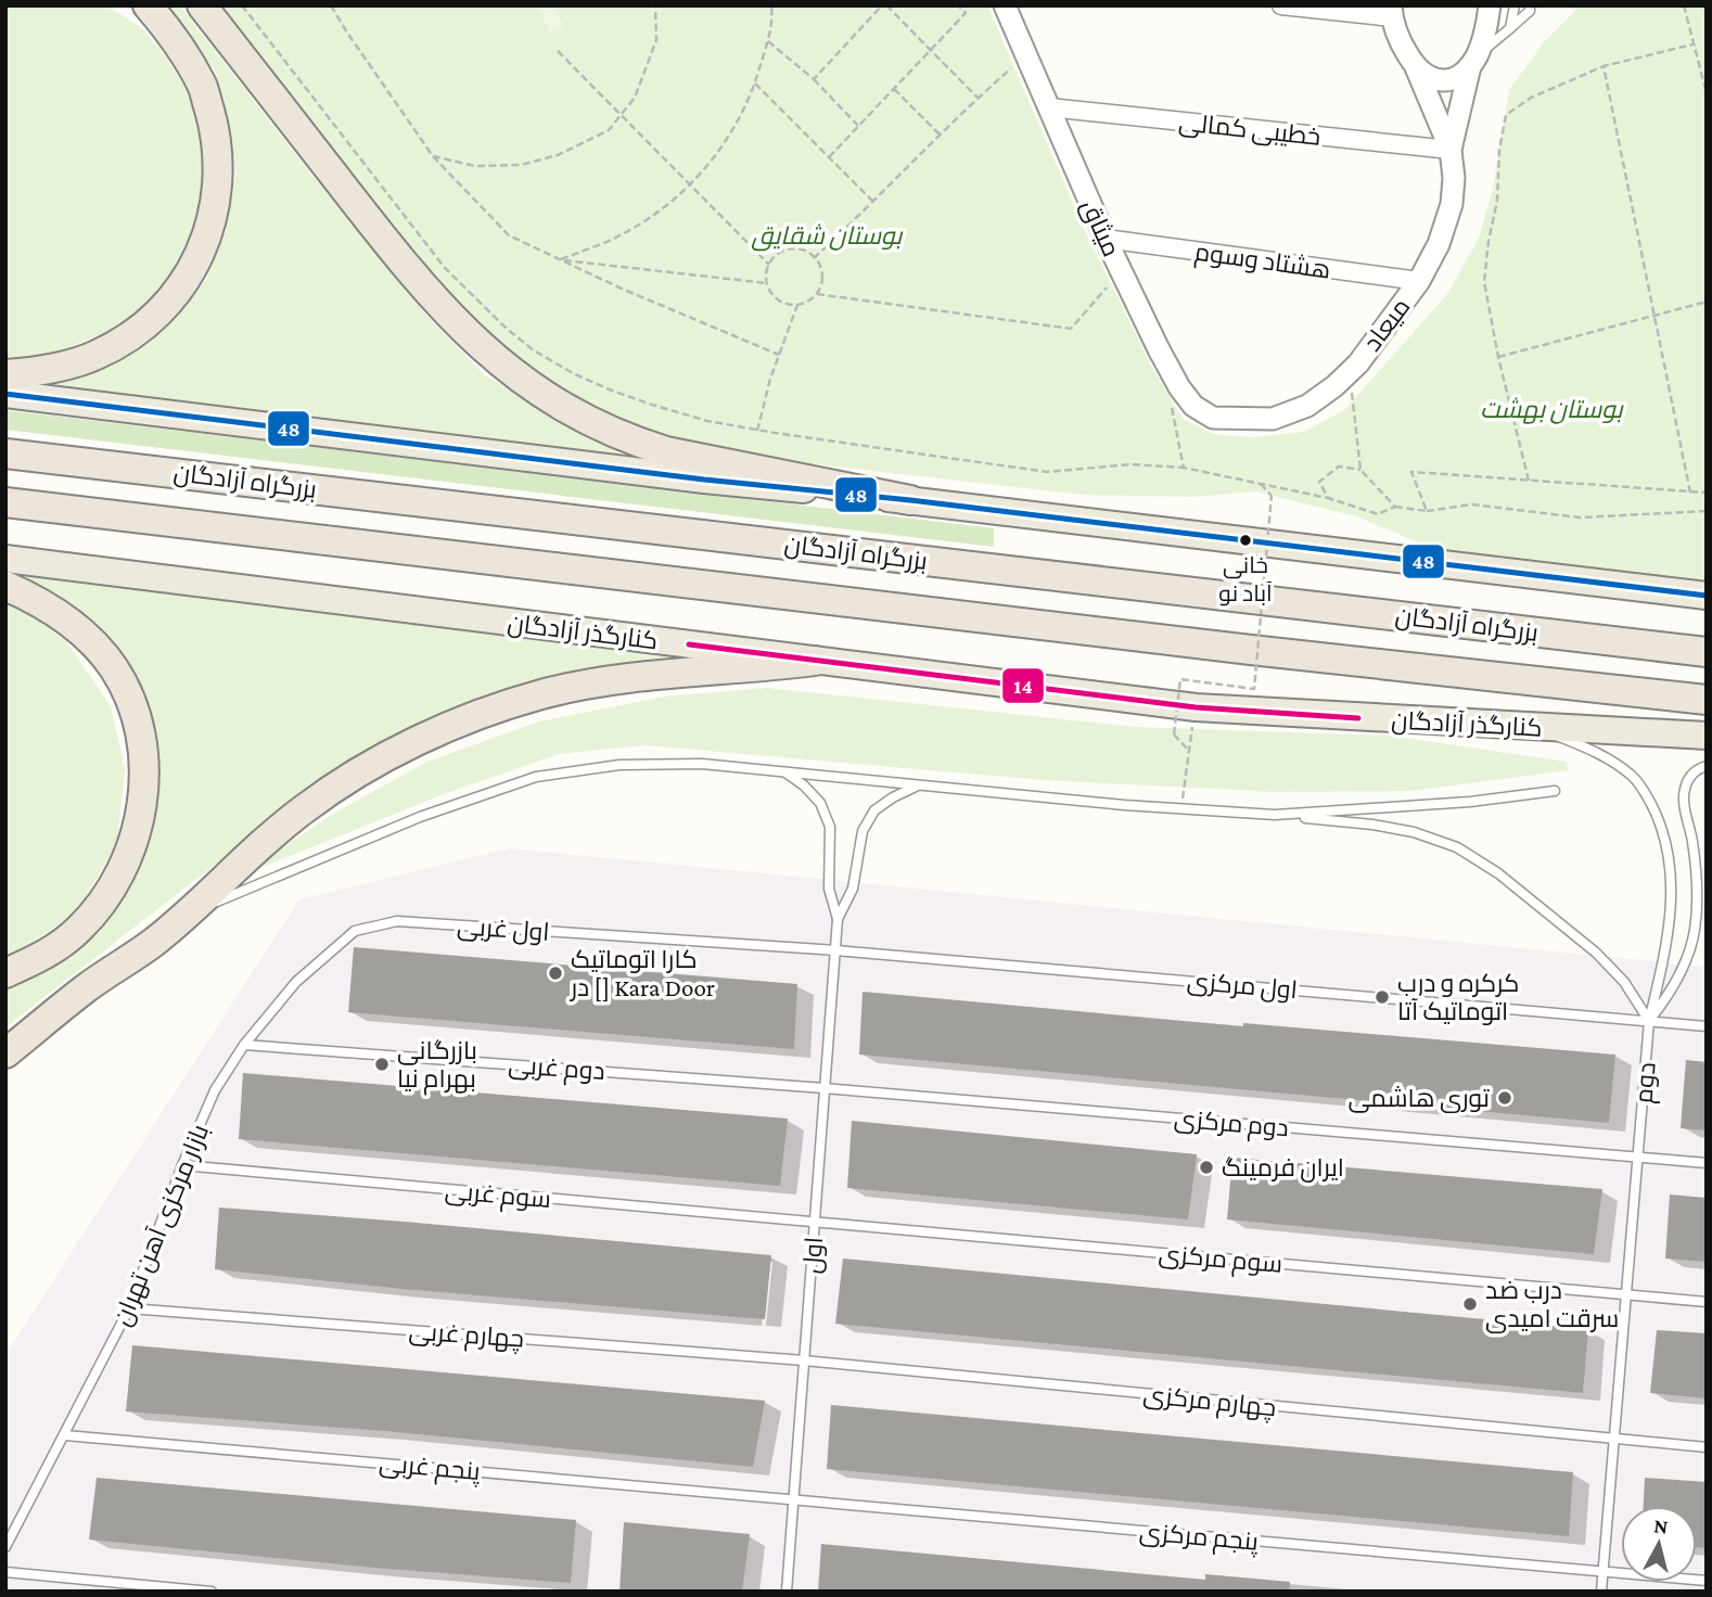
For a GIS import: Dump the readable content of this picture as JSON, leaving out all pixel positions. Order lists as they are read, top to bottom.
{
  "streets": {
    "highway": ["بزرگراه آزادگان"],
    "main road": ["کنارگذر آزادگان"],
    "street": [
      "خطیبی کمالی",
      "میثاق",
      "هشتاد وسوم",
      "میعاد"
    ],
    "lane": [
      "اول غربی",
      "اول مرکزی",
      "دوم غربی",
      "دوم",
      "دوم مرکزی",
      "سوم غربی",
      "بازار مرکزی آهن تهران",
      "اول",
      "سوم مرکزی",
      "چهارم غربی",
      "چهارم مرکزی",
      "پنجم غربی",
      "پنجم مرکزی"
    ]
  },
  "crossings": [
    ["خطیبی کمالی", "میثاق"],
    ["خطیبی کمالی", "میعاد"],
    ["میثاق", "هشتاد وسوم"],
    ["میثاق", "میعاد"],
    ["هشتاد وسوم", "میعاد"],
    ["کنارگذر آزادگان", "دوم"],
    ["اول غربی", "اول مرکزی"],
    ["اول غربی", "بازار مرکزی آهن تهران"],
    ["اول غربی", "اول"],
    ["اول مرکزی", "دوم"],
    ["اول مرکزی", "اول"],
    ["دوم غربی", "دوم مرکزی"],
    ["دوم غربی", "بازار مرکزی آهن تهران"],
    ["دوم غربی", "اول"],
    ["دوم", "دوم مرکزی"],
    ["دوم", "سوم مرکزی"],
    ["دوم", "چهارم مرکزی"],
    ["دوم", "پنجم مرکزی"],
    ["دوم مرکزی", "اول"],
    ["سوم غربی", "بازار مرکزی آهن تهران"],
    ["سوم غربی", "اول"],
    ["سوم غربی", "سوم مرکزی"],
    ["بازار مرکزی آهن تهران", "چهارم غربی"],
    ["بازار مرکزی آهن تهران", "پنجم غربی"],
    ["اول", "سوم مرکزی"],
    ["اول", "چهارم غربی"],
    ["اول", "چهارم مرکزی"],
    ["اول", "پنجم غربی"],
    ["اول", "پنجم مرکزی"],
    ["چهارم غربی", "چهارم مرکزی"],
    ["پنجم غربی", "پنجم مرکزی"]
  ],
  "parks": ["بوستان شقایق", "بوستان بهشت"],
  "places": [
    "خانی آباد نو",
    "کارا اتوماتیک در [] Kara Door",
    "کرکره و درب اتوماتیک آتا",
    "بازرگانی بهرام نیا",
    "توری هاشمی",
    "ایران فرمینگ",
    "درب ضد سرقت امیدی"
  ],
  "lines": ["transit line 48", "transit line 14"],
  "north": "top"
}
